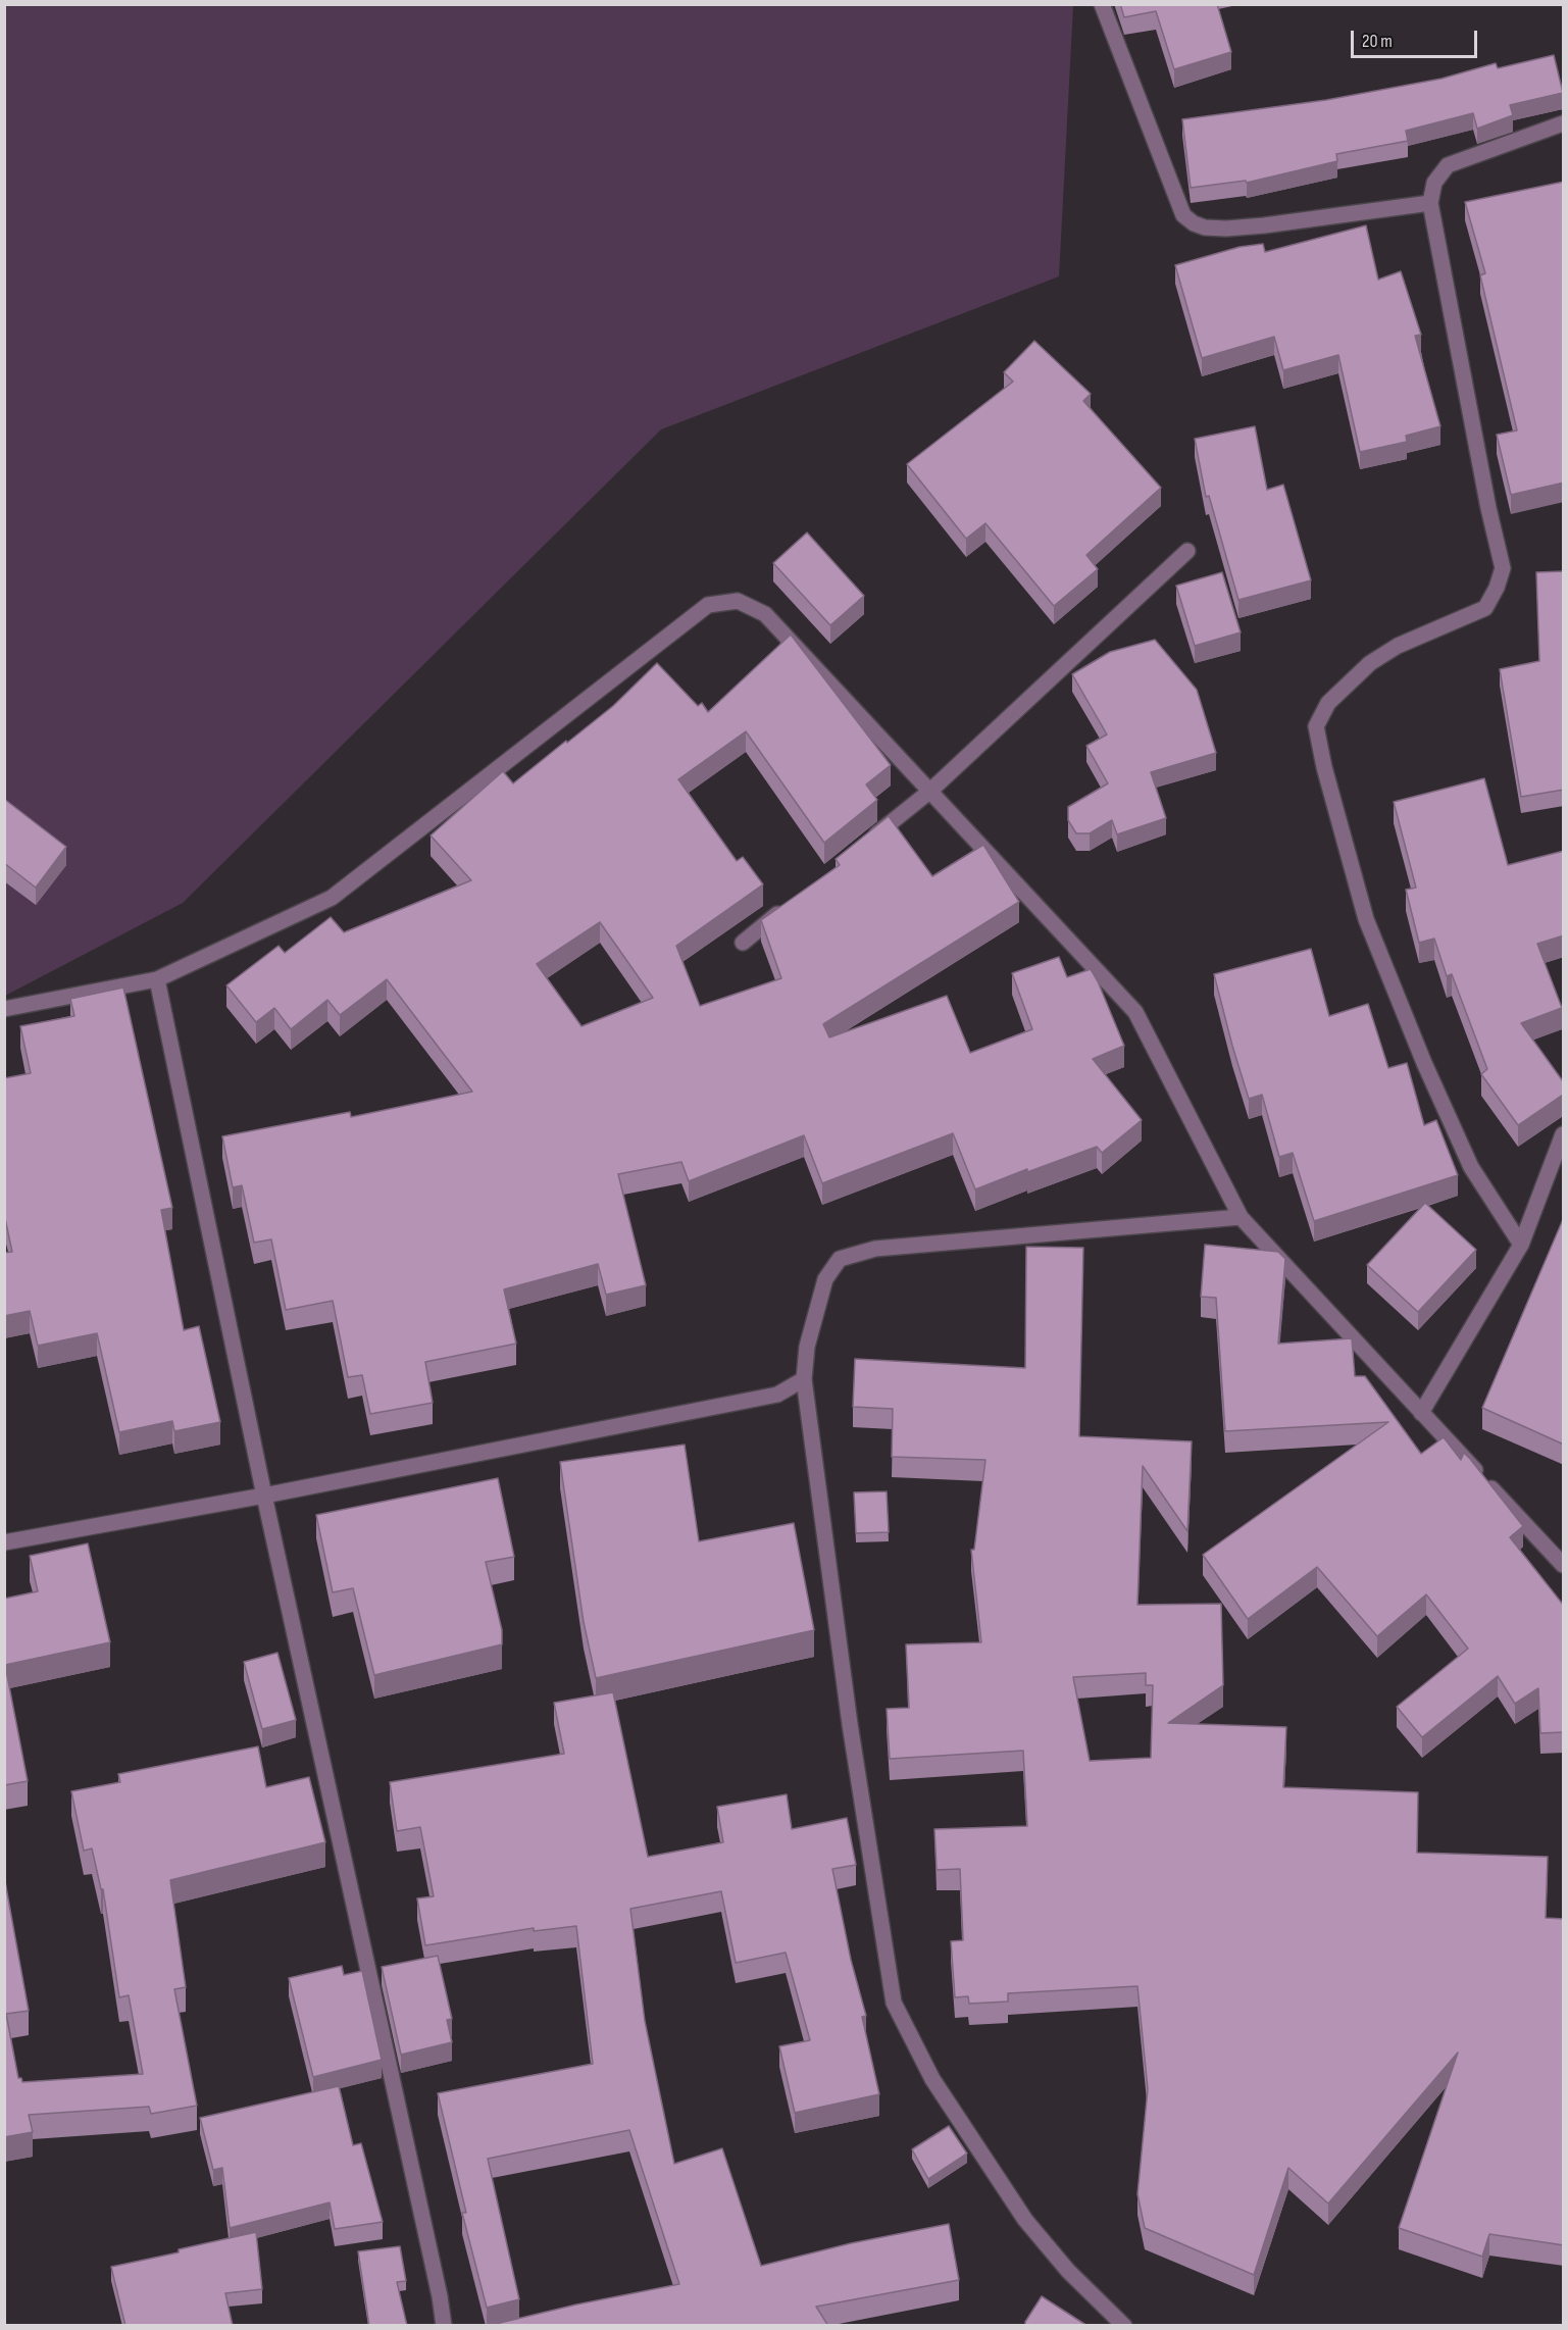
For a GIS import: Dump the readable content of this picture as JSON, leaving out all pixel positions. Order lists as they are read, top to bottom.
{
  "scale_bar": "20 m"
}
